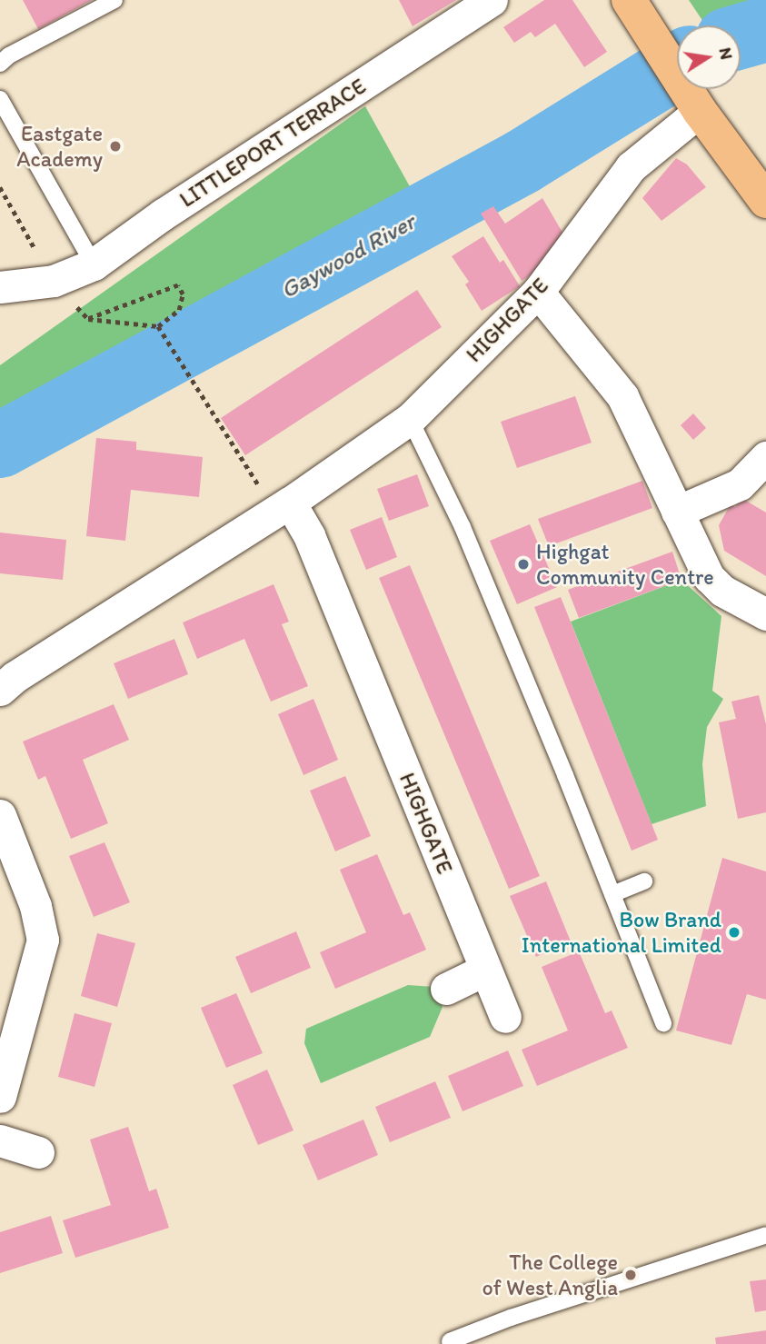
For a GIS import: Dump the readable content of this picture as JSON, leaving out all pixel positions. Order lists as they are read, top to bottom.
{
  "streets": {
    "street": ["LITTLEPORT TERRACE", "HIGHGATE"]
  },
  "water": ["Gaywood River"],
  "places": [
    "Eastgate Academy",
    "Highgat Community Centre",
    "Bow Brand International Limited",
    "The College of West Anglia"
  ],
  "north": "right"
}
